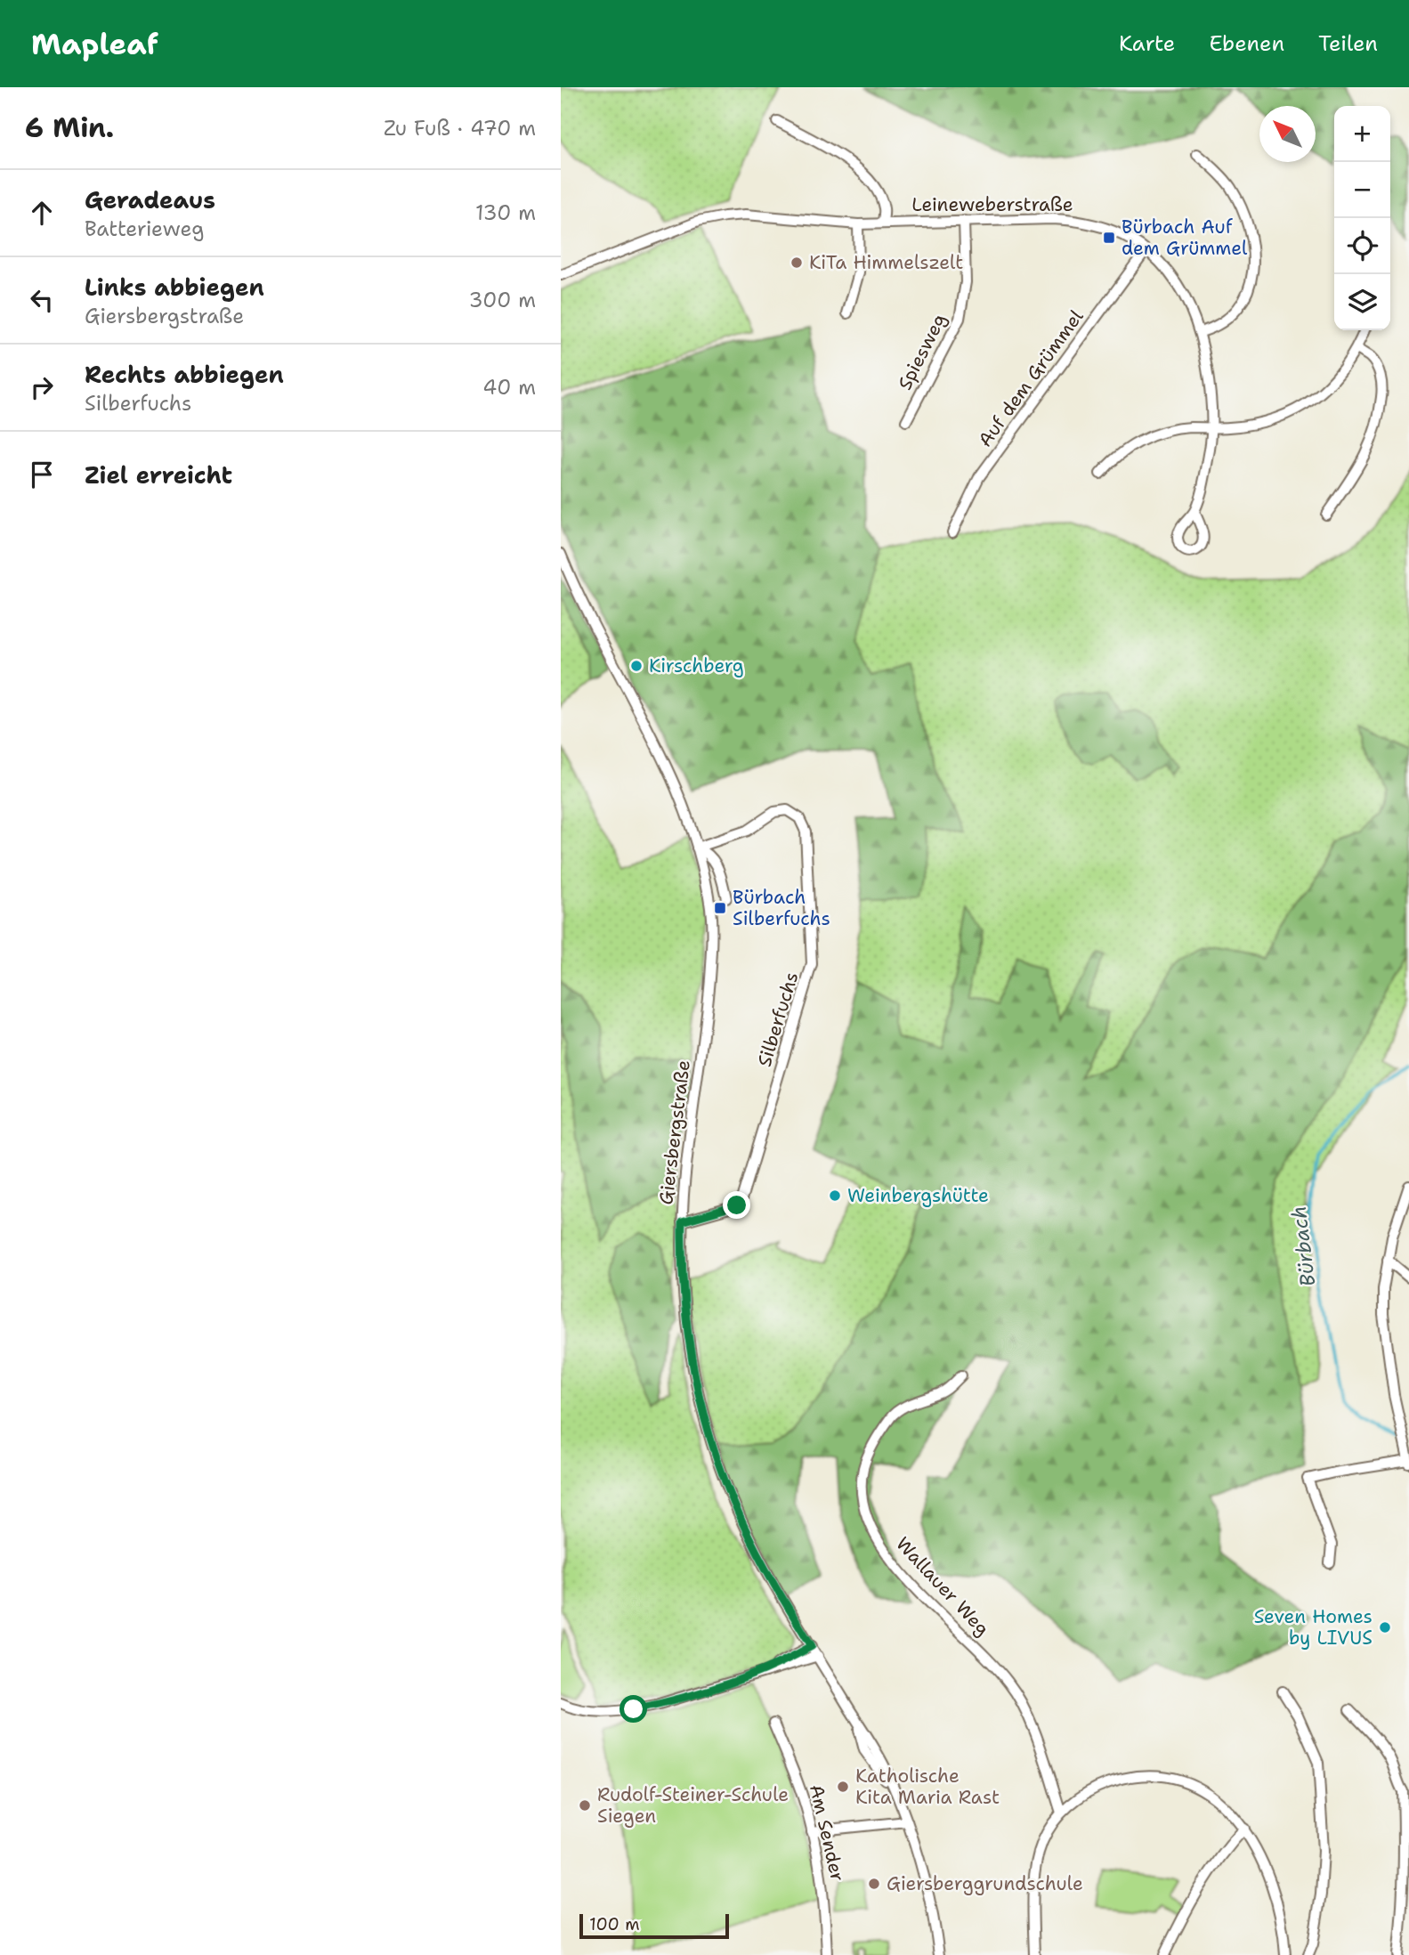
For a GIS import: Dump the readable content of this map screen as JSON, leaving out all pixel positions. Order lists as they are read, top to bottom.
{
  "streets": {
    "street": [
      "Leineweberstraße",
      "Spiesweg",
      "Auf dem Grümmel",
      "Silberfuchs",
      "Giersbergstraße",
      "Wallauer Weg",
      "Am Sender"
    ]
  },
  "crossings": [
    ["Leineweberstraße", "Spiesweg"],
    ["Leineweberstraße", "Auf dem Grümmel"],
    ["Silberfuchs", "Giersbergstraße"]
  ],
  "water": ["Bürbach"],
  "places": {
    "transit": ["Bürbach Auf dem Grümmel", "Bürbach Silberfuchs"],
    "other": [
      "KiTa Himmelszelt",
      "Kirschberg",
      "Weinbergshütte",
      "Seven Homes by LIVUS",
      "Katholische Kita Maria Rast",
      "Rudolf-Steiner-Schule Siegen",
      "Giersberggrundschule"
    ]
  },
  "scale_bar": "100 m",
  "north": "top left",
  "page": {
    "header": "Mapleaf",
    "nav": ["Karte", "Ebenen", "Teilen"],
    "heading": ["6 Min.", "Zu Fuß · 470 m"],
    "map_buttons": ["+", "−"],
    "list": [
      ["Geradeaus", "Batterieweg", "130 m"],
      ["Links abbiegen", "Giersbergstraße", "300 m"],
      ["Rechts abbiegen", "Silberfuchs", "40 m"],
      "Ziel erreicht"
    ],
    "scale": "100 m"
  }
}
